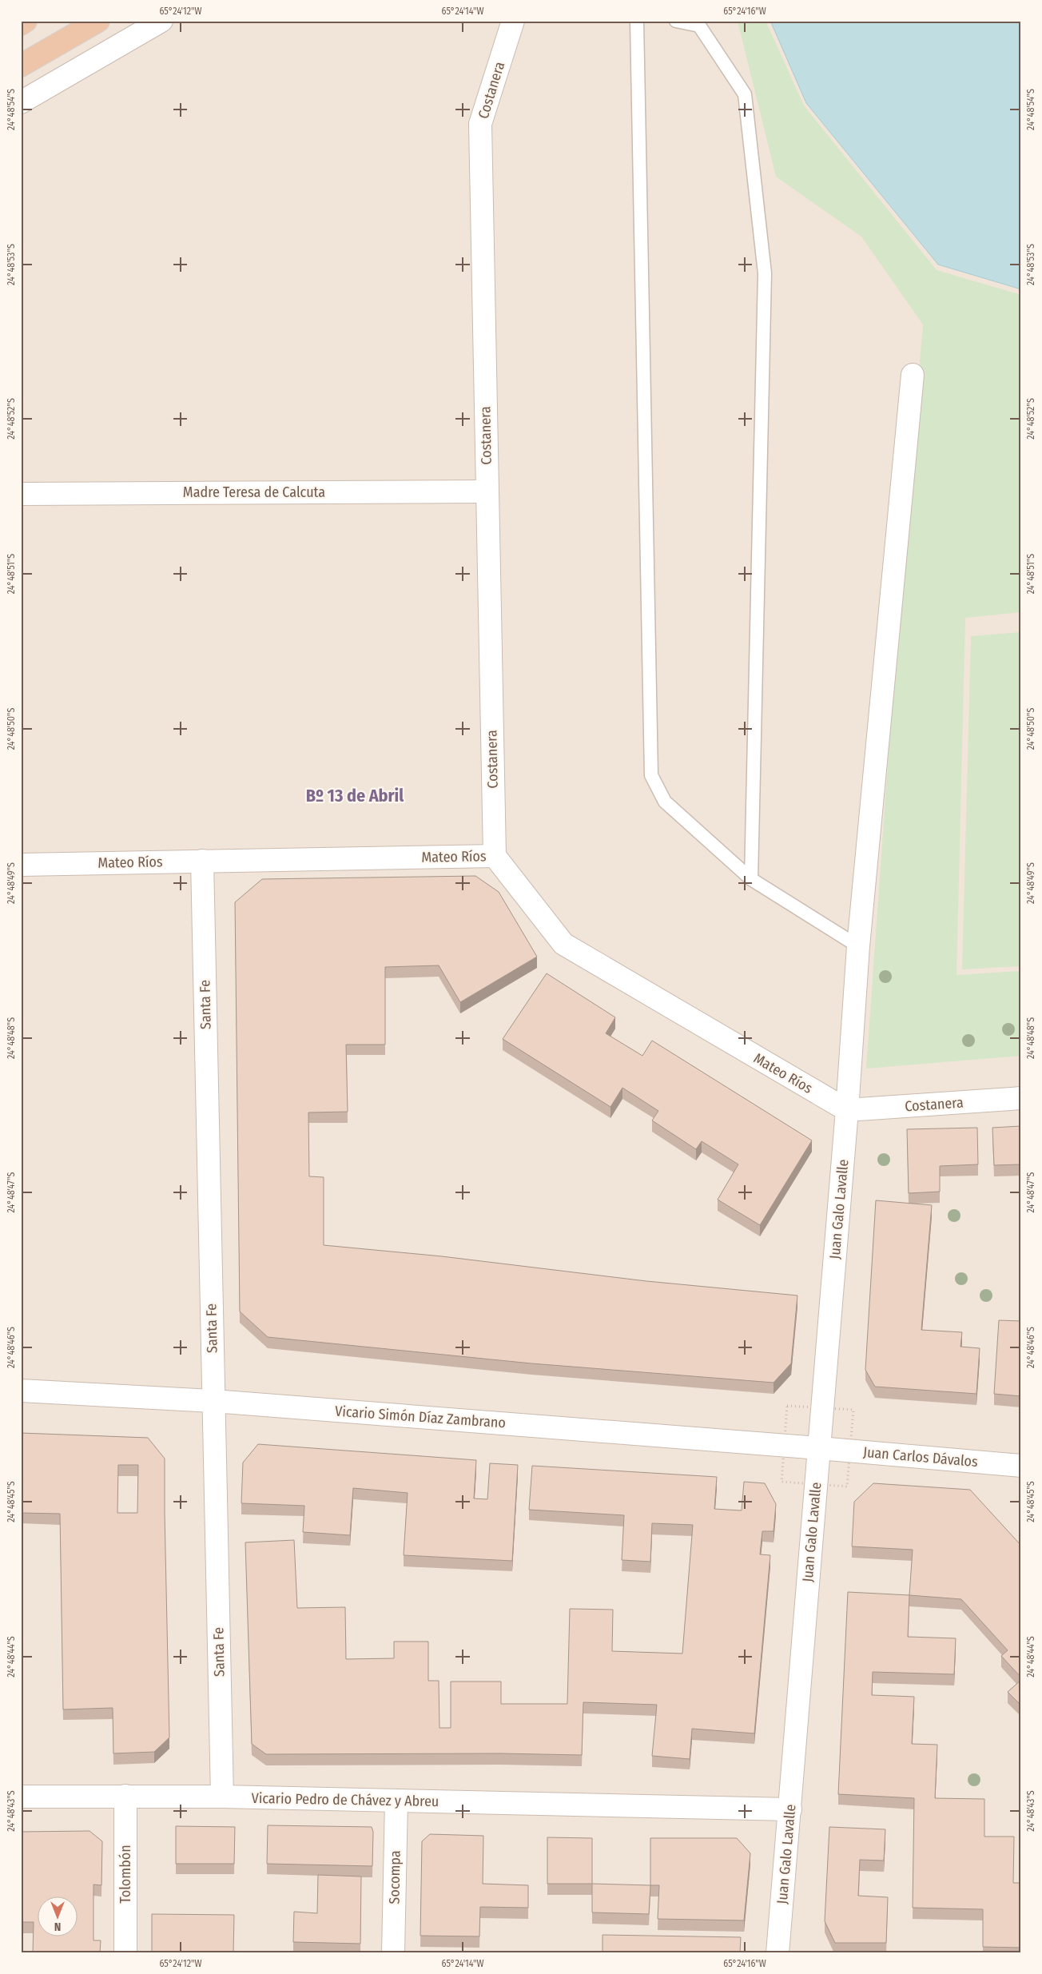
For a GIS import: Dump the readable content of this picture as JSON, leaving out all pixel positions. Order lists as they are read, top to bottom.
{
  "streets": {
    "street": [
      "Costanera",
      "Madre Teresa de Calcuta",
      "Mateo Ríos",
      "Santa Fe",
      "Juan Galo Lavalle",
      "Vicario Simón Díaz Zambrano",
      "Juan Carlos Dávalos",
      "Vicario Pedro de Chávez y Abreu",
      "Tolombón",
      "Socompa"
    ]
  },
  "crossings": [
    ["Costanera", "Madre Teresa de Calcuta"],
    ["Costanera", "Mateo Ríos"],
    ["Costanera", "Juan Galo Lavalle"],
    ["Mateo Ríos", "Santa Fe"],
    ["Mateo Ríos", "Juan Galo Lavalle"],
    ["Santa Fe", "Vicario Simón Díaz Zambrano"],
    ["Santa Fe", "Vicario Pedro de Chávez y Abreu"],
    ["Juan Galo Lavalle", "Vicario Simón Díaz Zambrano"],
    ["Juan Galo Lavalle", "Juan Carlos Dávalos"],
    ["Juan Galo Lavalle", "Vicario Pedro de Chávez y Abreu"],
    ["Vicario Simón Díaz Zambrano", "Juan Carlos Dávalos"],
    ["Vicario Pedro de Chávez y Abreu", "Tolombón"],
    ["Vicario Pedro de Chávez y Abreu", "Socompa"]
  ],
  "districts": ["Bº 13 de Abril"],
  "north": "bottom",
  "coordinates": [
    "65°24'12\"W",
    "65°24'14\"W",
    "65°24'16\"W",
    "24°48'54\"S",
    "24°48'53\"S",
    "24°48'52\"S",
    "24°48'51\"S",
    "24°48'50\"S",
    "24°48'49\"S",
    "24°48'48\"S",
    "24°48'47\"S",
    "24°48'46\"S",
    "24°48'45\"S",
    "24°48'44\"S",
    "24°48'43\"S"
  ]
}
